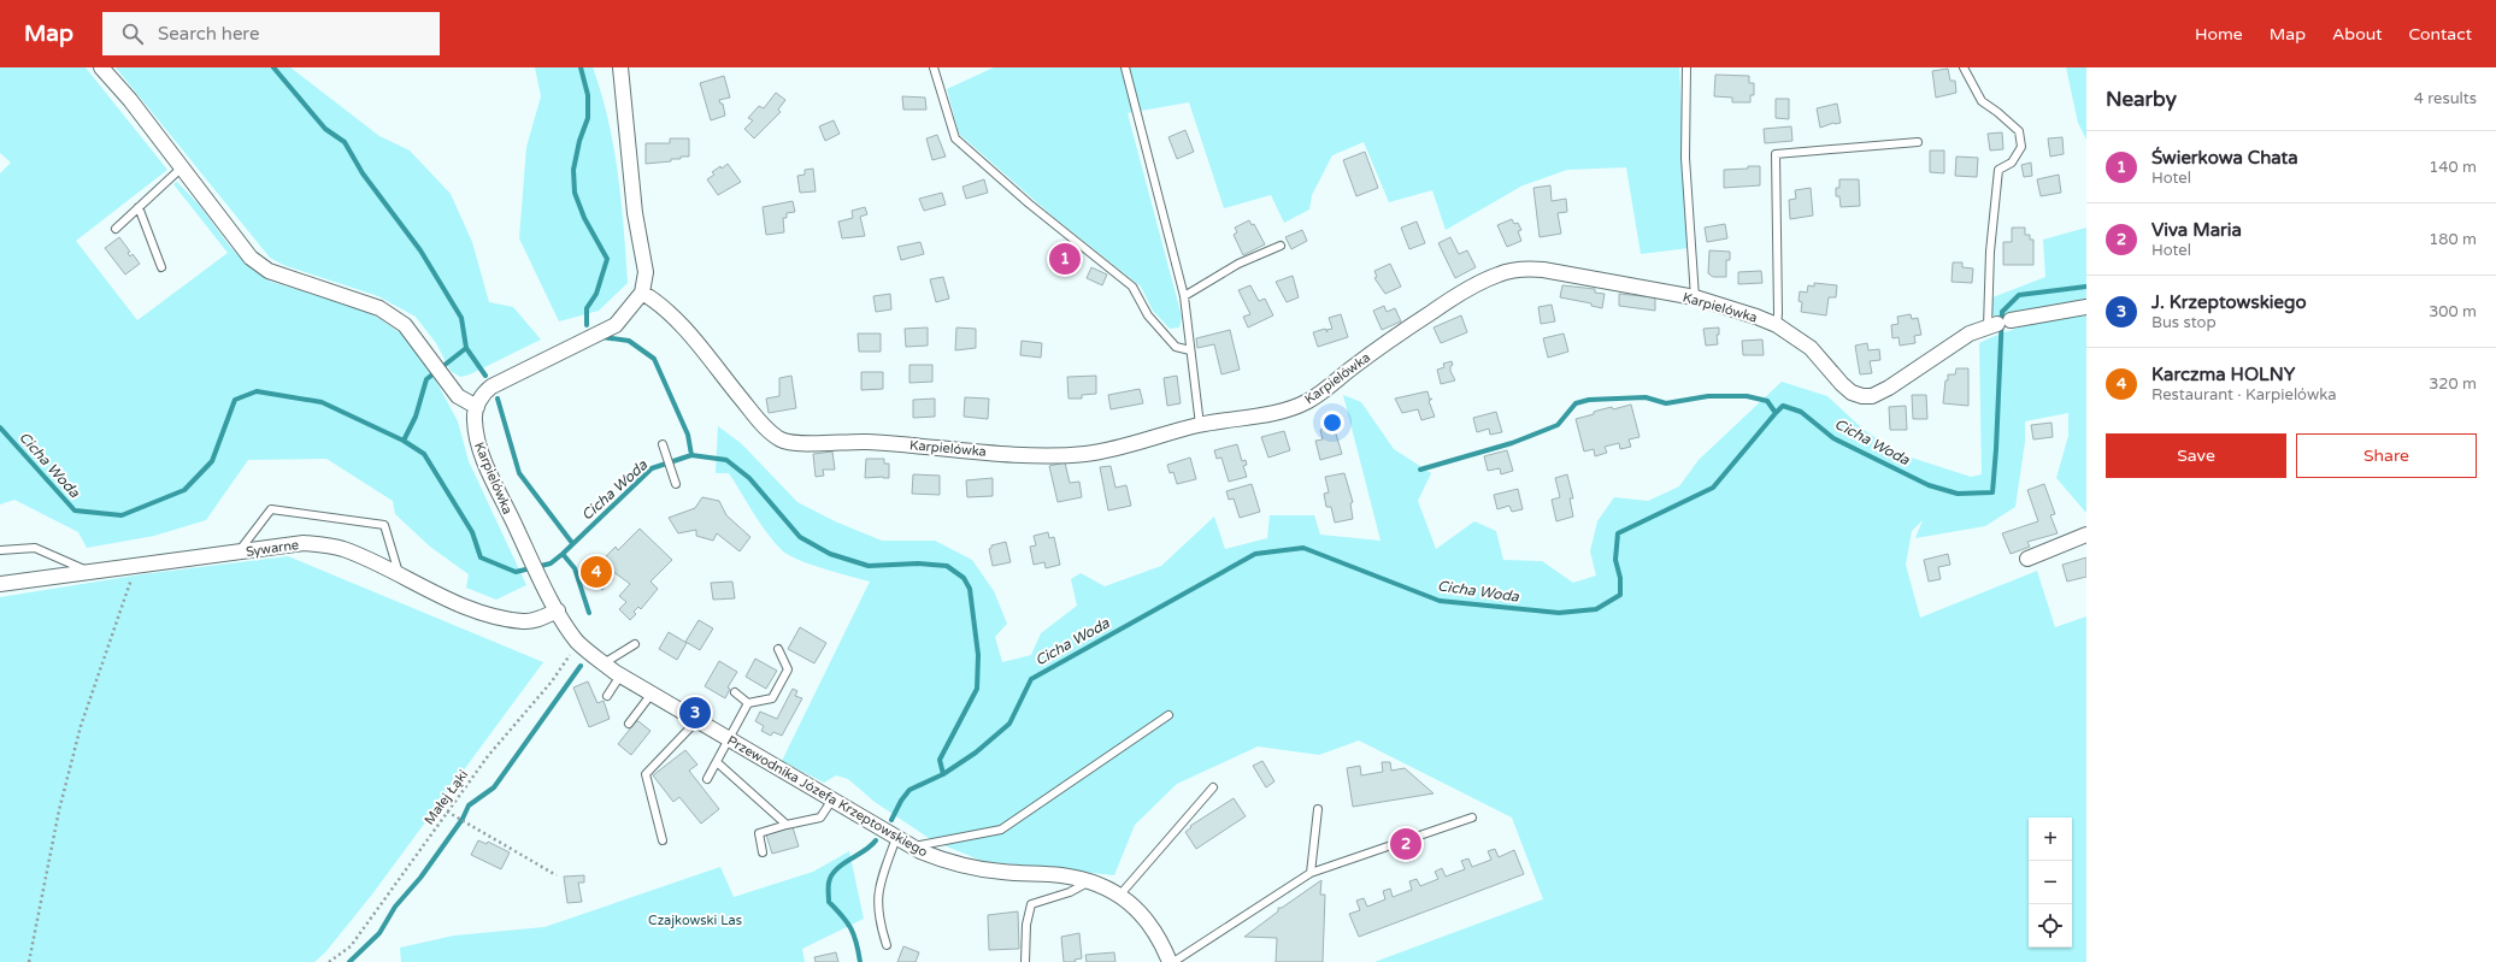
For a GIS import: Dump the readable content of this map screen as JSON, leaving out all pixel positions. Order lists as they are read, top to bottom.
{
  "streets": {
    "street": ["Karpielówka", "Sywarne", "Przewodnika Józefa Krzeptowskiego"],
    "path": ["Małej Łąki"]
  },
  "crossings": [
    ["Karpielówka", "Sywarne"],
    ["Karpielówka", "Przewodnika Józefa Krzeptowskiego"],
    ["Przewodnika Józefa Krzeptowskiego", "Małej Łąki"]
  ],
  "water": ["Cicha Woda"],
  "parks": ["Czajkowski Las"],
  "page": {
    "header": "Map",
    "search": "Search here",
    "nav": [
      "Home",
      "Map",
      "About",
      "Contact"
    ],
    "heading": ["Nearby", "4 results"],
    "list": [
      {
        "mark": "1",
        "name": "Świerkowa Chata",
        "note": "Hotel",
        "value": "140 m"
      },
      {
        "mark": "2",
        "name": "Viva Maria",
        "note": "Hotel",
        "value": "180 m"
      },
      {
        "mark": "3",
        "name": "J. Krzeptowskiego",
        "note": "Bus stop",
        "value": "300 m"
      },
      {
        "mark": "4",
        "name": "Karczma HOLNY",
        "note": "Restaurant · Karpielówka",
        "value": "320 m"
      }
    ],
    "pins": [
      "1",
      "4",
      "3",
      "2"
    ],
    "buttons": ["Save", "Share"],
    "map_buttons": ["+", "−"]
  }
}
